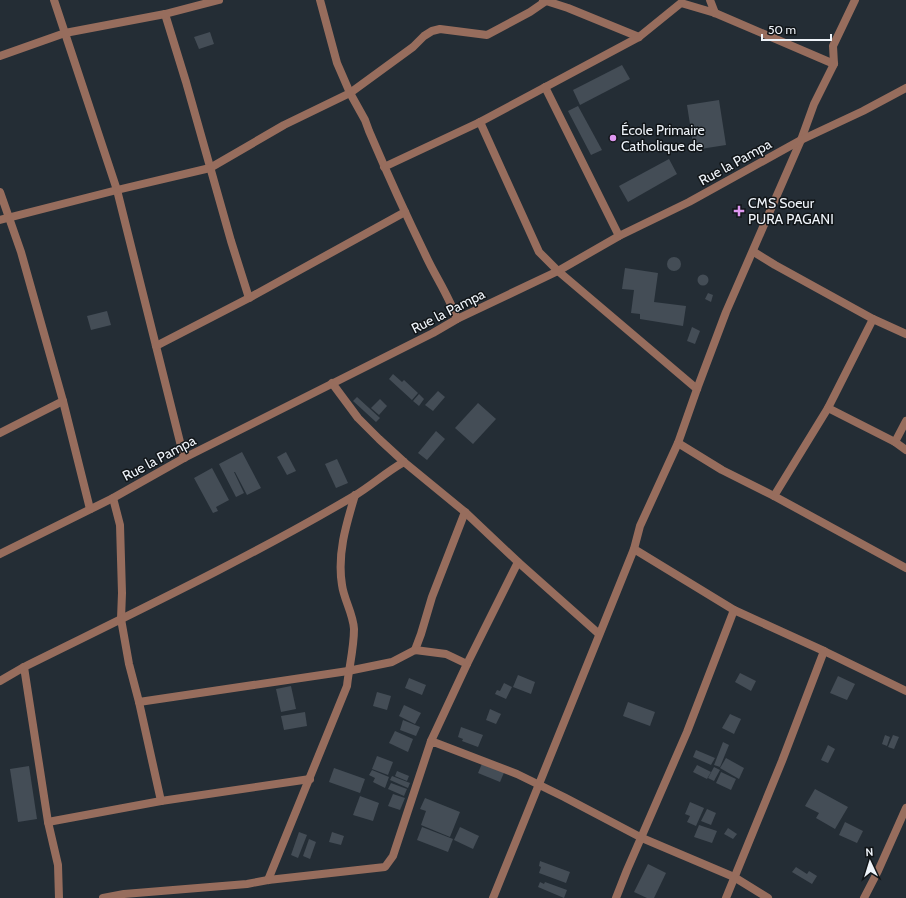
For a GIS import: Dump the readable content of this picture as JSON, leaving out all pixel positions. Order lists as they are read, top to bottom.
{
  "streets": {
    "street": ["Rue la Pampa"]
  },
  "places": {
    "other": ["École Primaire Catholique de"],
    "health": ["CMS Soeur PURA PAGANI"]
  },
  "scale_bar": "50 m",
  "north": "top"
}
